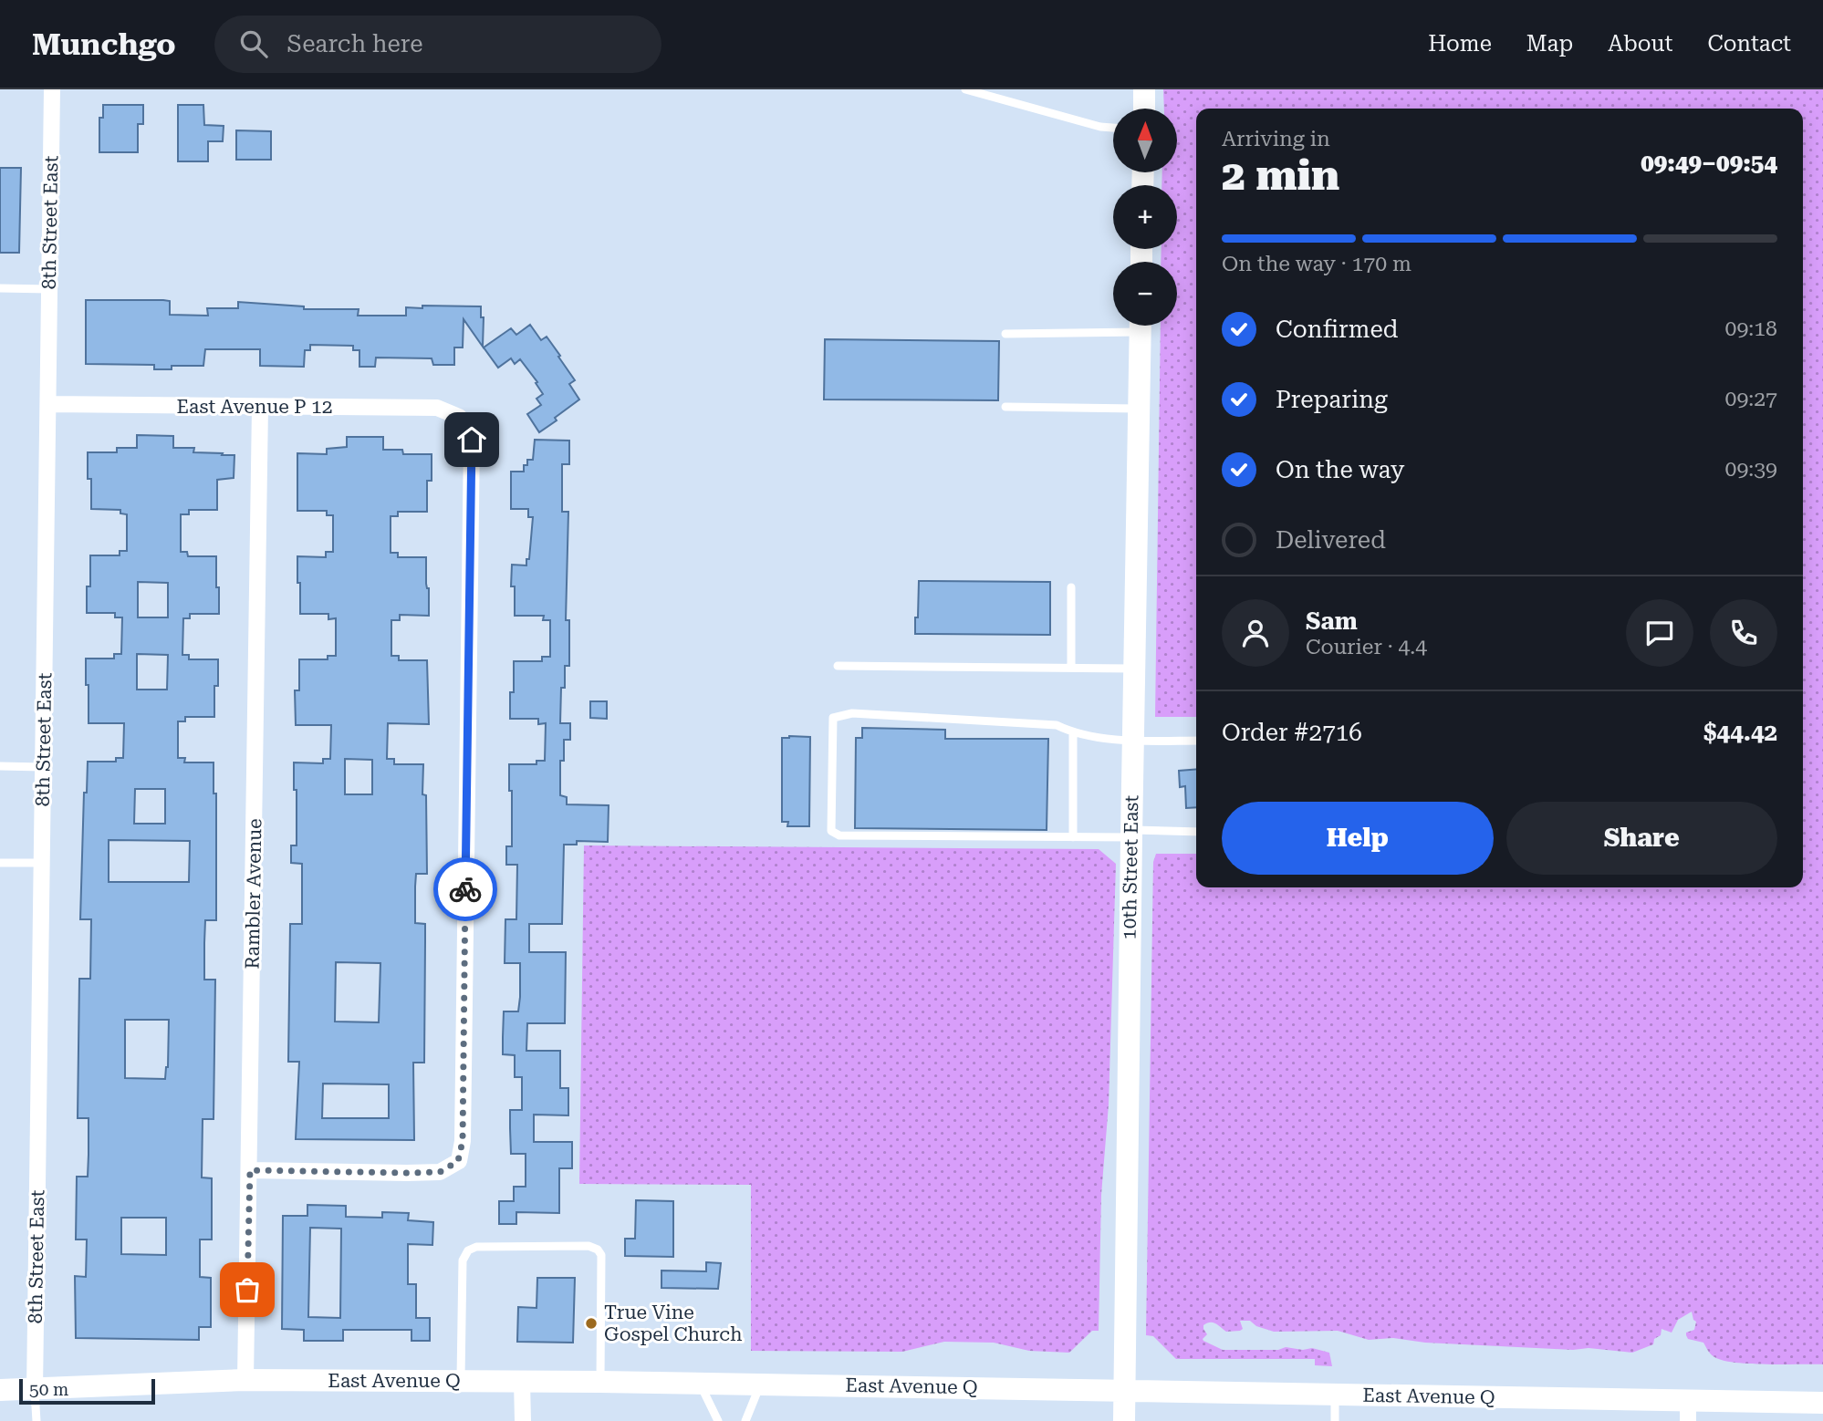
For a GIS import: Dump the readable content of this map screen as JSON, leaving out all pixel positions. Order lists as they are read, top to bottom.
{
  "streets": {
    "main road": ["10th Street East", "East Avenue Q"],
    "street": ["8th Street East", "East Avenue P 12", "Rambler Avenue"]
  },
  "crossings": [
    ["8th Street East", "East Avenue P 12"],
    ["8th Street East", "East Avenue Q"],
    ["East Avenue P 12", "Rambler Avenue"],
    ["10th Street East", "East Avenue Q"],
    ["Rambler Avenue", "East Avenue Q"]
  ],
  "places": ["True Vine Gospel Church"],
  "scale_bar": "50 m",
  "north": "top",
  "page": {
    "header": "Munchgo",
    "search": "Search here",
    "nav": [
      "Home",
      "Map",
      "About",
      "Contact"
    ],
    "map_buttons": ["+", "−"],
    "heading": ["2 min", "Arriving in", "09:49–09:54"],
    "panel": [
      "Sam",
      "Courier · 4.4",
      "Order #2716",
      "$44.42"
    ],
    "bar": "On the way · 170 m",
    "list": [
      ["Confirmed", "09:18"],
      ["Preparing", "09:27"],
      ["On the way", "09:39"],
      "Delivered"
    ],
    "buttons": ["Help", "Share"],
    "scale": "50 m"
  }
}
